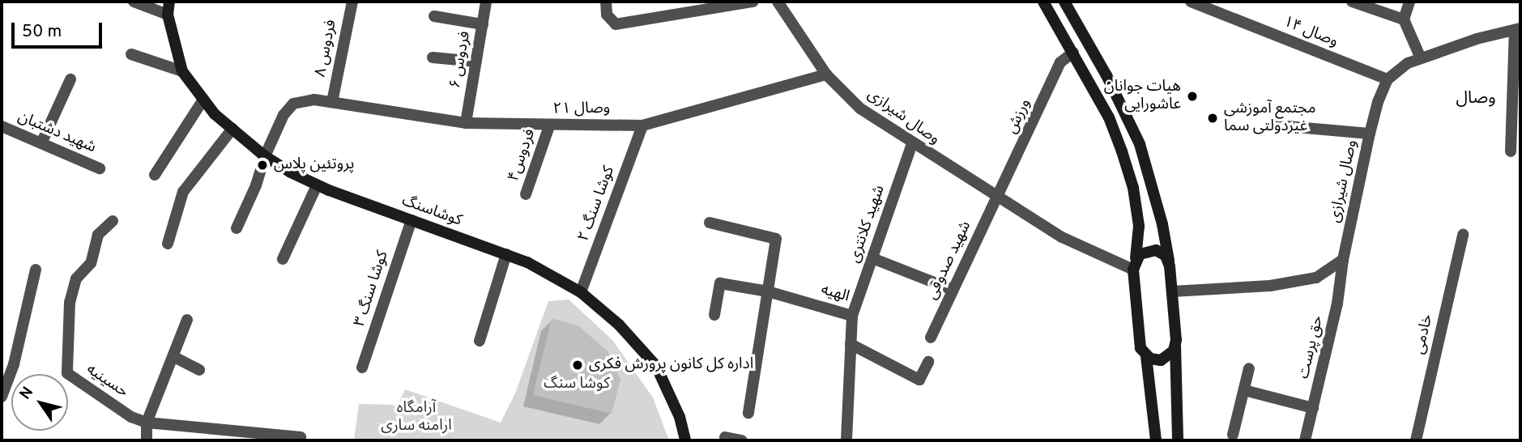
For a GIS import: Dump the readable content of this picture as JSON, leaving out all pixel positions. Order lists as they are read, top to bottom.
{
  "streets": {
    "main road": ["کوشاسنگ"],
    "street": [
      "وصال ۱۴",
      "فردوس ۸",
      "فردوس ۶",
      "وصال ۲۱",
      "ورزش",
      "وصال شیرازی",
      "شهید دشتبان",
      "فردوس۴",
      "کوشا سنگ ۲",
      "شهید کلانتری",
      "شهید صدوقی",
      "کوشا سنگ ۳",
      "الهیه",
      "خادمی",
      "حق پرست",
      "حسینیه"
    ]
  },
  "crossings": [
    ["وصال ۱۴", "وصال شیرازی"],
    ["فردوس ۸", "وصال ۲۱"],
    ["فردوس ۶", "وصال ۲۱"],
    ["وصال ۲۱", "وصال شیرازی"],
    ["وصال ۲۱", "فردوس۴"],
    ["وصال ۲۱", "کوشا سنگ ۲"],
    ["وصال ۲۱", "کوشاسنگ"],
    ["ورزش", "وصال شیرازی"],
    ["ورزش", "شهید صدوقی"],
    ["وصال شیرازی", "شهید کلانتری"],
    ["وصال شیرازی", "شهید صدوقی"],
    ["وصال شیرازی", "حق پرست"],
    ["کوشا سنگ ۲", "کوشاسنگ"],
    ["کوشاسنگ", "کوشا سنگ ۳"],
    ["شهید کلانتری", "الهیه"]
  ],
  "districts": ["وصال"],
  "parks": ["کوشا سنگ", "آرامگاه ارامنه ساری"],
  "places": [
    "هیات جوانان عاشورایی",
    "مجتمع آموزشی غیردولتی سما",
    "پروتئین پلاس",
    "اداره کل کانون پرورش فکری"
  ],
  "scale_bar": "50 m",
  "north": "top left"
}
